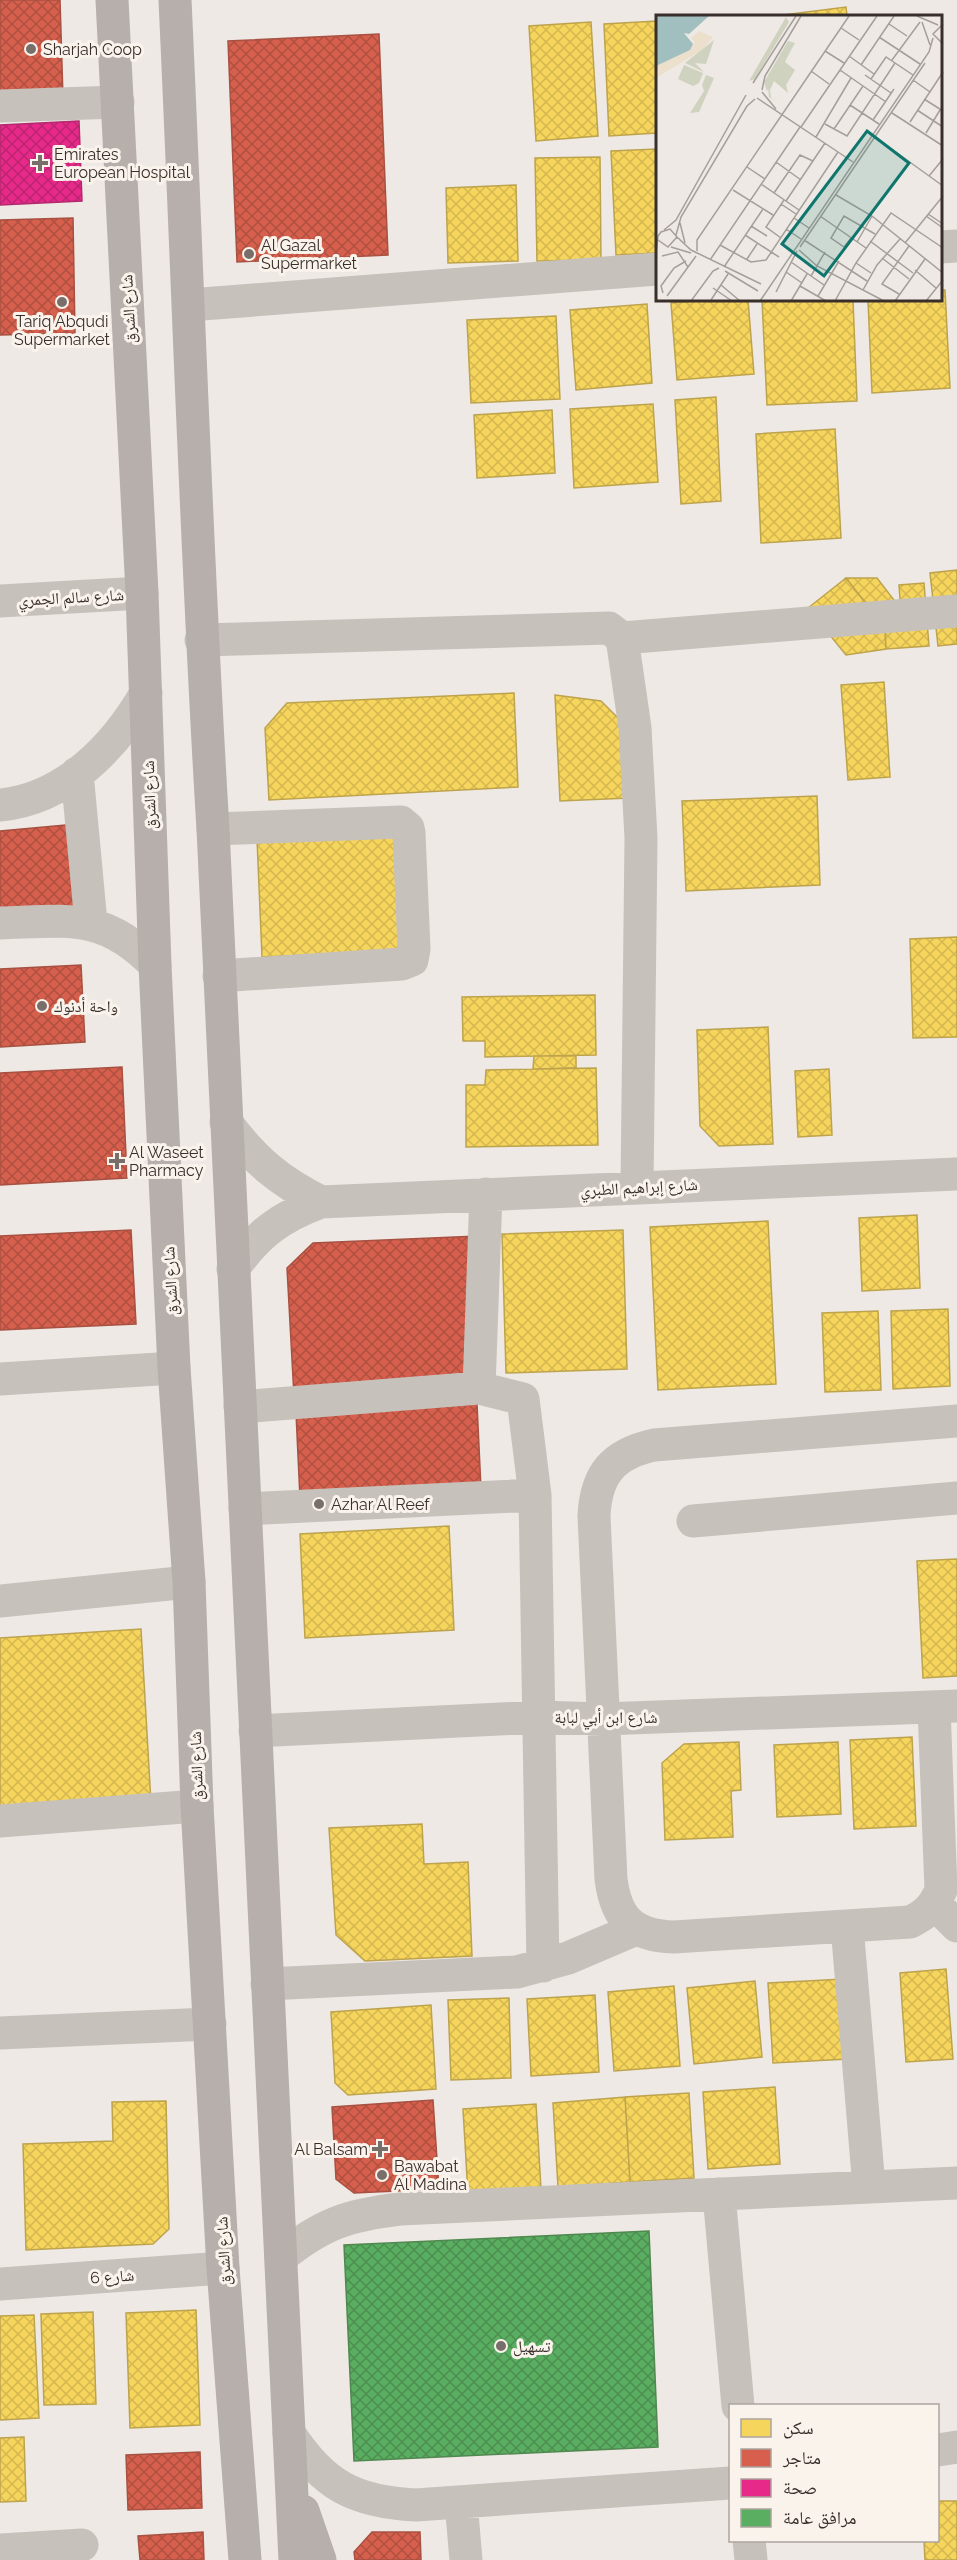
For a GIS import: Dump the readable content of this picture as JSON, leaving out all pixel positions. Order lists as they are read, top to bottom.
{
  "streets": {
    "main road": ["شارع الشرق"],
    "street": [
      "شارع سالم الجمري",
      "شارع إبراهيم الطبري",
      "شارع ابن أبي لبابة",
      "شارع 6"
    ]
  },
  "crossings": [
    ["شارع الشرق", "شارع سالم الجمري"],
    ["شارع الشرق", "شارع 6"]
  ],
  "places": {
    "other": [
      "Sharjah Coop",
      "Al Gazal Supermarket",
      "Tariq Abqudi Supermarket",
      "واحة أدنوك",
      "Azhar Al Reef",
      "Bawabat Al Madina",
      "تسهيل"
    ],
    "health": ["Emirates European Hospital", "Al Waseet Pharmacy", "Al Balsam"]
  },
  "legend": [
    "سكن",
    "متاجر",
    "صحة",
    "مرافق عامة"
  ]
}
